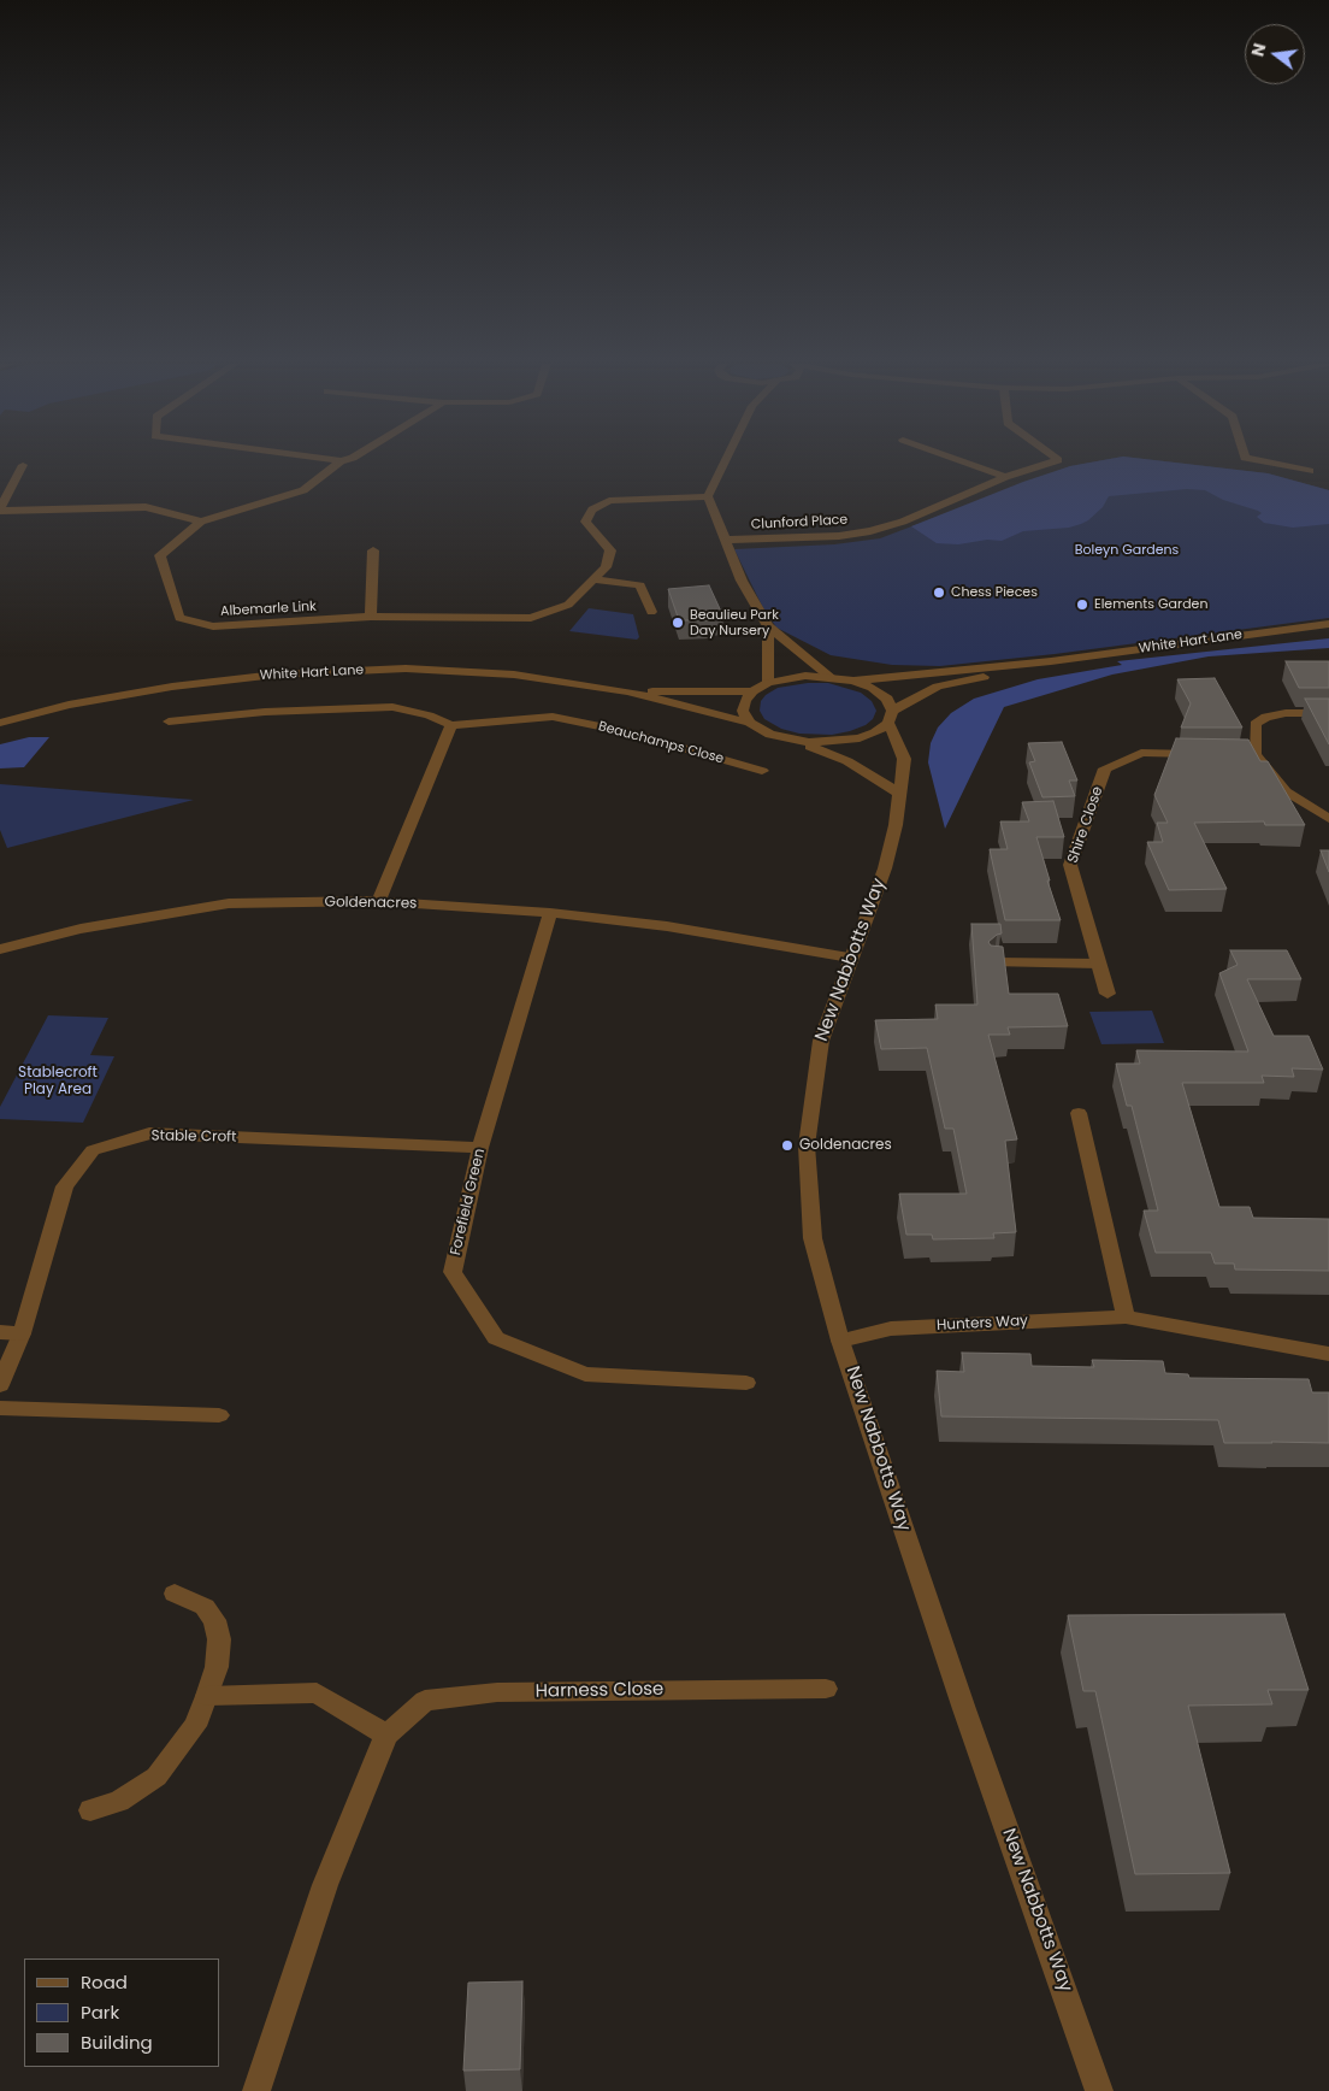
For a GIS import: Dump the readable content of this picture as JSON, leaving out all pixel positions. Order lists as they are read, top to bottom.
{
  "streets": {
    "street": [
      "Clunford Place",
      "Albemarle Link",
      "White Hart Lane",
      "Beauchamps Close",
      "Shire Close",
      "Goldenacres",
      "New Nabbotts Way",
      "Stable Croft",
      "Forefield Green",
      "Hunters Way",
      "Harness Close"
    ]
  },
  "crossings": [
    ["White Hart Lane", "New Nabbotts Way"],
    ["Goldenacres", "New Nabbotts Way"],
    ["Goldenacres", "Forefield Green"],
    ["New Nabbotts Way", "Hunters Way"],
    ["Stable Croft", "Forefield Green"]
  ],
  "parks": ["Boleyn Gardens", "Stablecroft Play Area"],
  "places": [
    "Chess Pieces",
    "Elements Garden",
    "Beaulieu Park Day Nursery",
    "Goldenacres"
  ],
  "legend": ["Road", "Park", "Building"],
  "north": "left"
}
